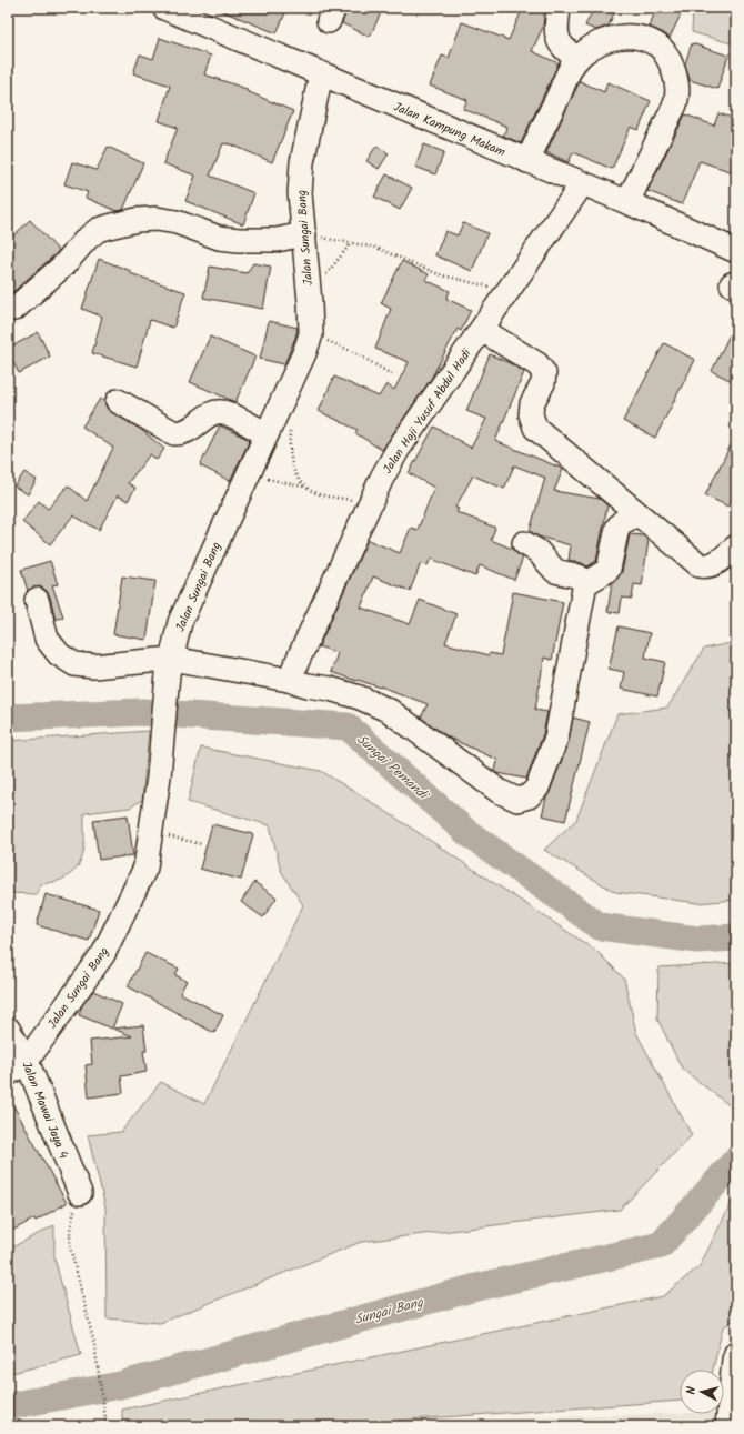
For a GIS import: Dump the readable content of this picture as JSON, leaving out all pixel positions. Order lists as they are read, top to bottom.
{
  "streets": {
    "street": [
      "Jalan Kampung Makam",
      "Jalan Sungai Bang",
      "Jalan Haji Yusuf Abdul Hadi",
      "Jalan Mawai Jaya 4"
    ]
  },
  "crossings": [
    ["Jalan Kampung Makam", "Jalan Sungai Bang"],
    ["Jalan Kampung Makam", "Jalan Haji Yusuf Abdul Hadi"],
    ["Jalan Sungai Bang", "Jalan Mawai Jaya 4"]
  ],
  "water": ["Sungai Pemandi", "Sungai Bang"],
  "north": "left"
}
